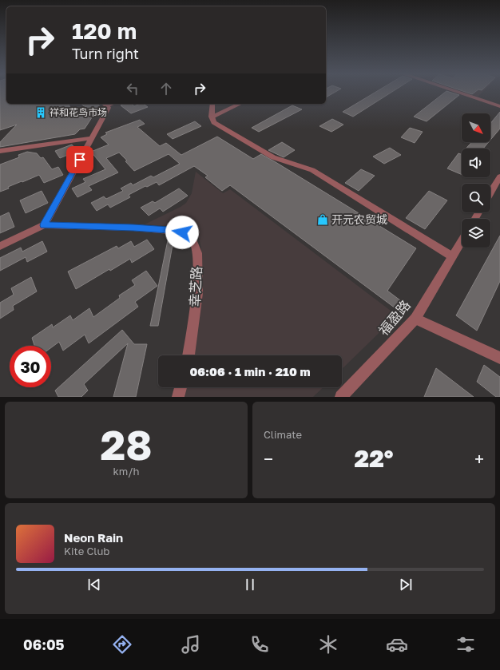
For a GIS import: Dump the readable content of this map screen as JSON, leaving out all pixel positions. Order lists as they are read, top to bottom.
{
  "streets": {
    "street": ["幸芝路", "福盈路"]
  },
  "places": {
    "building": ["祥和花鸟市场"],
    "shop": ["开元农贸城"]
  },
  "north": "bottom right",
  "page": {
    "turn": ["120 m", "Turn right"],
    "limit": "30",
    "trip": "06:06 · 1 min · 210 m",
    "tile": [
      ["28", "km/h"],
      "Climate"
    ],
    "heat": ["−", "22°", "+"],
    "song": ["Neon Rain", "Kite Club"],
    "tabs": "06:05"
  }
}
